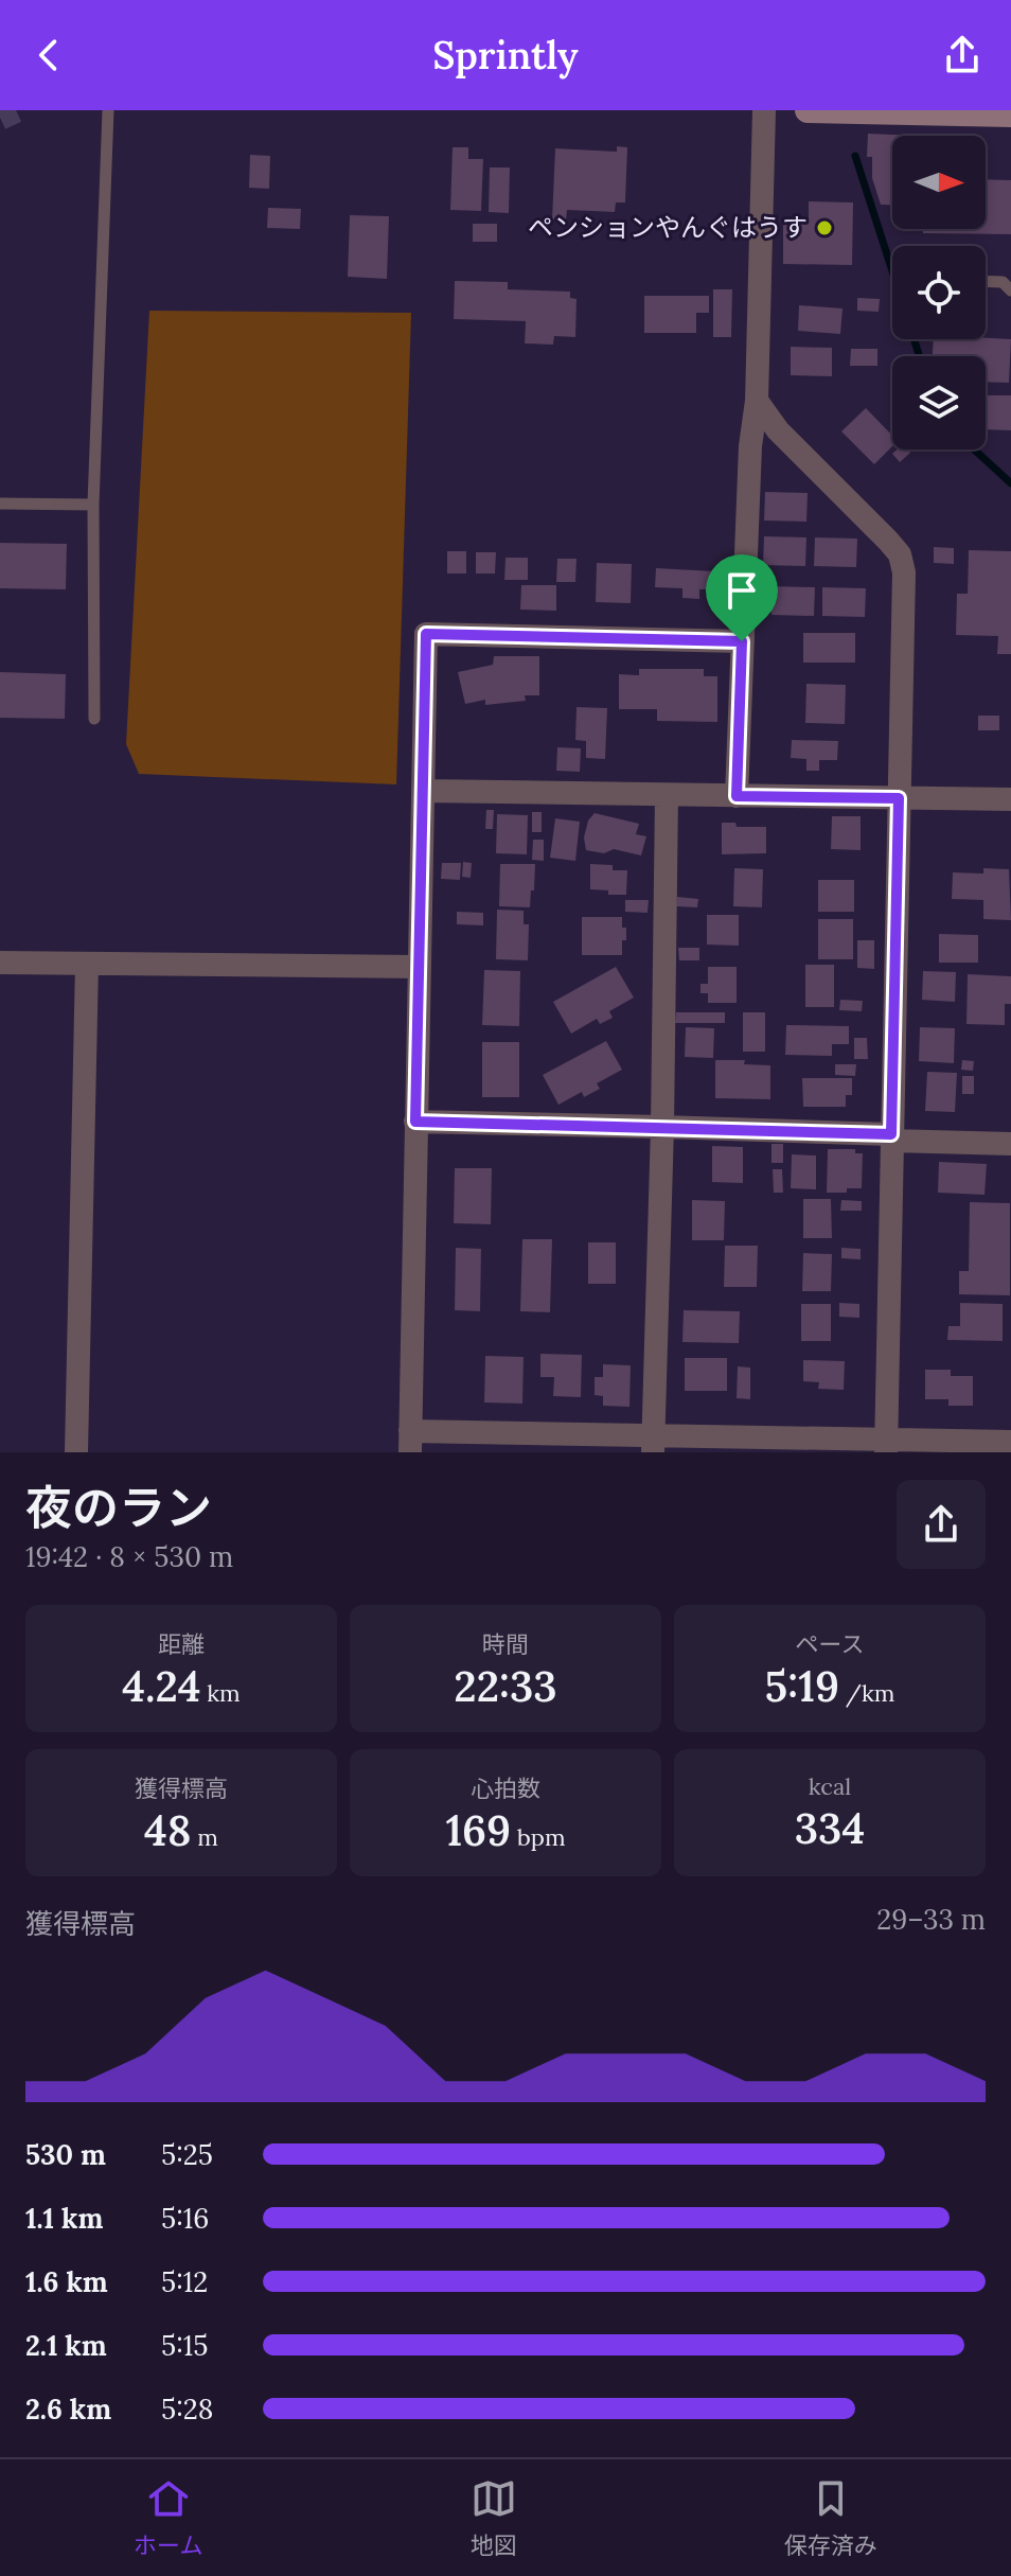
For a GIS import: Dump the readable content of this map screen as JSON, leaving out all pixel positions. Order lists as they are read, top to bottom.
{
  "places": ["ペンションやんぐはうす"],
  "north": "right",
  "page": {
    "header": "Sprintly",
    "heading": ["夜のラン", "19:42 · 8 × 530 m"],
    "stats": [
      ["距離", "4.24 km"],
      ["時間", "22:33"],
      ["ペース", "5:19 /km"],
      ["獲得標高", "48 m"],
      ["心拍数", "169 bpm"],
      ["kcal", "334"]
    ],
    "chart": ["獲得標高", "29–33 m"],
    "list": [
      {
        "name": "530 m",
        "note": "5:25"
      },
      {
        "name": "1.1 km",
        "note": "5:16"
      },
      {
        "name": "1.6 km",
        "note": "5:12"
      },
      {
        "name": "2.1 km",
        "note": "5:15"
      },
      {
        "name": "2.6 km",
        "note": "5:28"
      }
    ],
    "tabs": ["ホーム", "地図", "保存済み"]
  }
}
